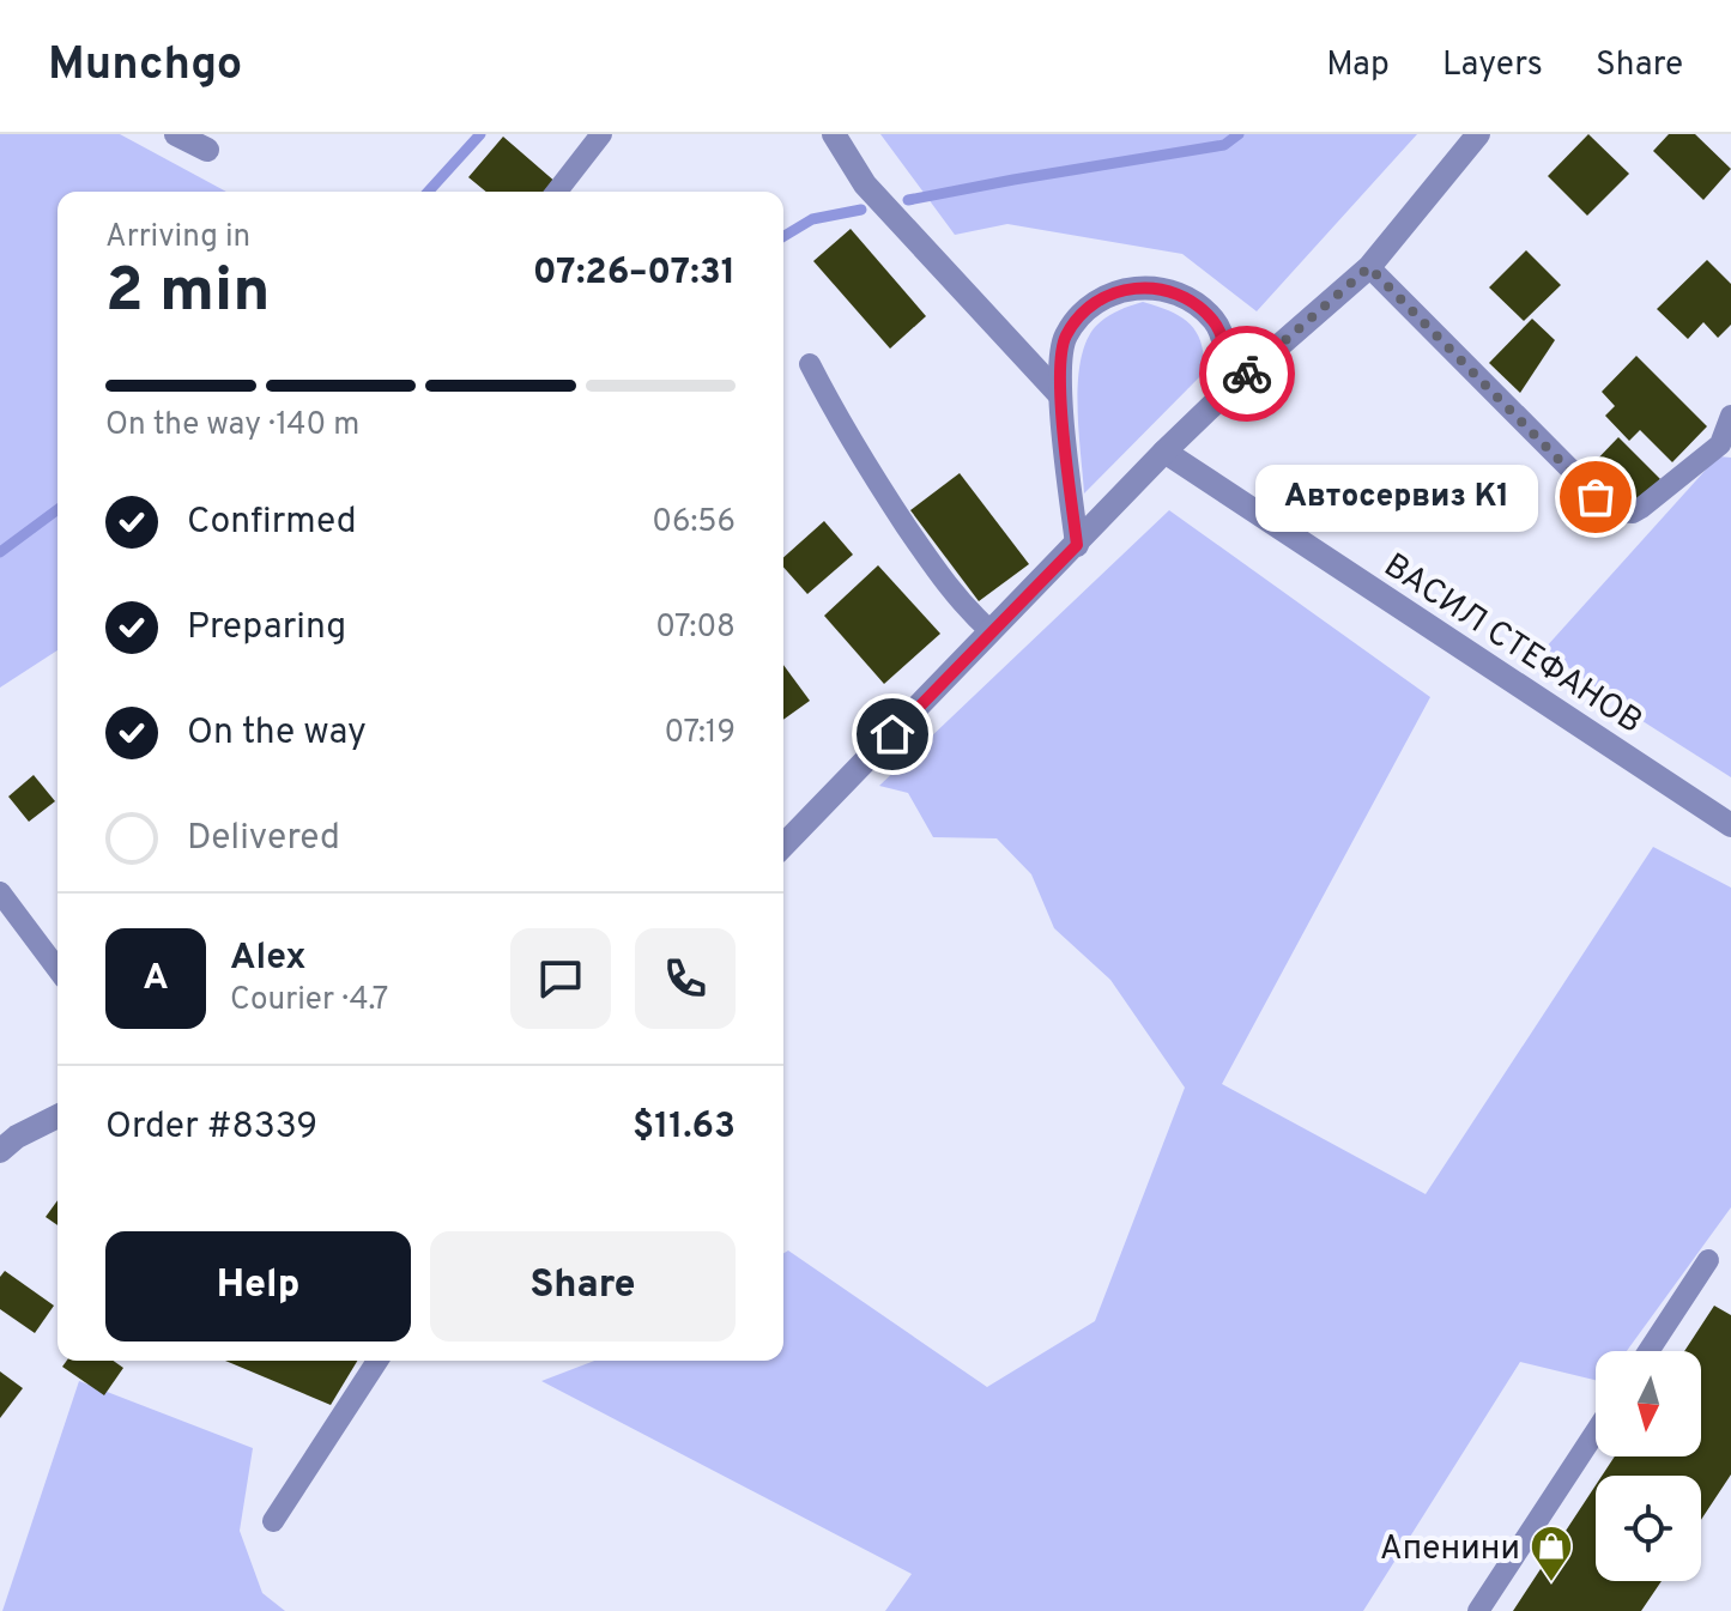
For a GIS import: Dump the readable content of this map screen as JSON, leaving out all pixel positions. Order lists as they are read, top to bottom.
{
  "streets": {
    "street": ["ВАСИЛ СТЕФАНОВ"]
  },
  "places": {
    "other": ["Автосервиз К1"],
    "shop": ["Апенини"]
  },
  "north": "bottom",
  "page": {
    "header": "Munchgo",
    "nav": ["Map", "Layers", "Share"],
    "heading": ["2 min", "Arriving in", "07:26–07:31"],
    "panel": [
      "Alex",
      "Courier · 4.7",
      "Order #8339",
      "$11.63"
    ],
    "bar": "On the way · 140 m",
    "bubble": "Автосервиз К1",
    "list": [
      ["Confirmed", "06:56"],
      ["Preparing", "07:08"],
      ["On the way", "07:19"],
      "Delivered"
    ],
    "round": "A",
    "buttons": ["Help", "Share"]
  }
}
